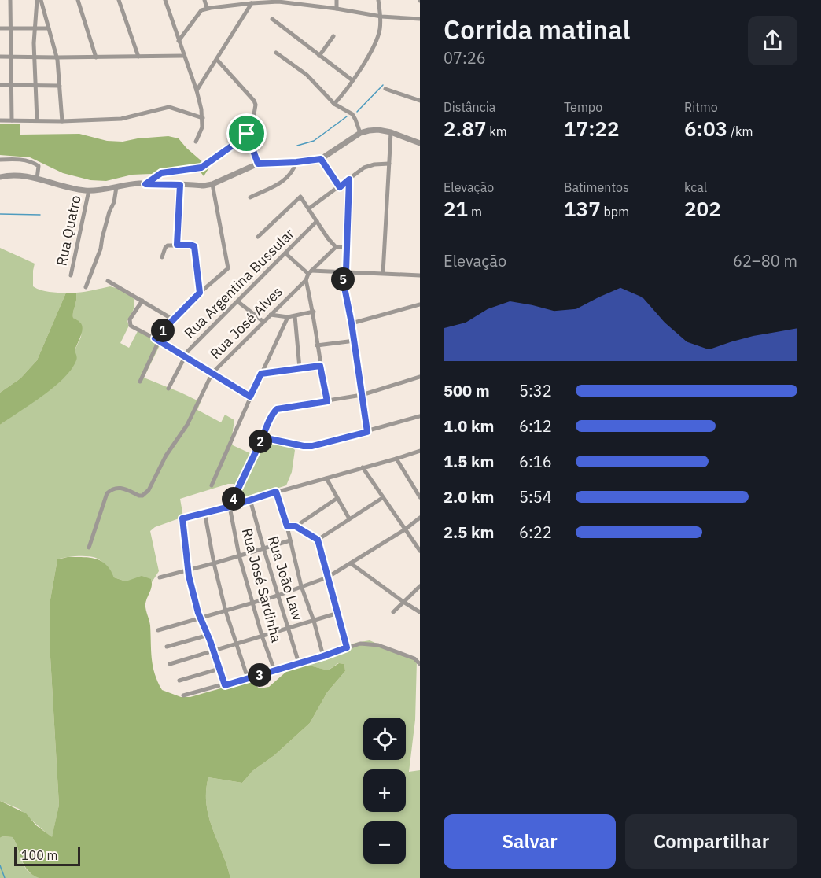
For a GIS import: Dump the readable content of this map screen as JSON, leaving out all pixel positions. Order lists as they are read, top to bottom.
{
  "streets": {
    "street": [
      "Rua Quatro",
      "Rua Argentina Bussular",
      "Rua José Alves",
      "Rua João Law",
      "Rua José Sardinha"
    ]
  },
  "scale_bar": "100 m",
  "page": {
    "heading": ["Corrida matinal", "07:26"],
    "stats": [
      ["Distância", "2.87 km"],
      ["Tempo", "17:22"],
      ["Ritmo", "6:03 /km"],
      ["Elevação", "21 m"],
      ["Batimentos", "137 bpm"],
      ["kcal", "202"]
    ],
    "chart": ["Elevação", "62–80 m"],
    "pins": [
      "5",
      "1",
      "2",
      "4",
      "3"
    ],
    "list": [
      {
        "name": "500 m",
        "note": "5:32"
      },
      {
        "name": "1.0 km",
        "note": "6:12"
      },
      {
        "name": "1.5 km",
        "note": "6:16"
      },
      {
        "name": "2.0 km",
        "note": "5:54"
      },
      {
        "name": "2.5 km",
        "note": "6:22"
      }
    ],
    "map_buttons": ["+", "−"],
    "buttons": ["Salvar", "Compartilhar"],
    "scale": "100 m"
  }
}
